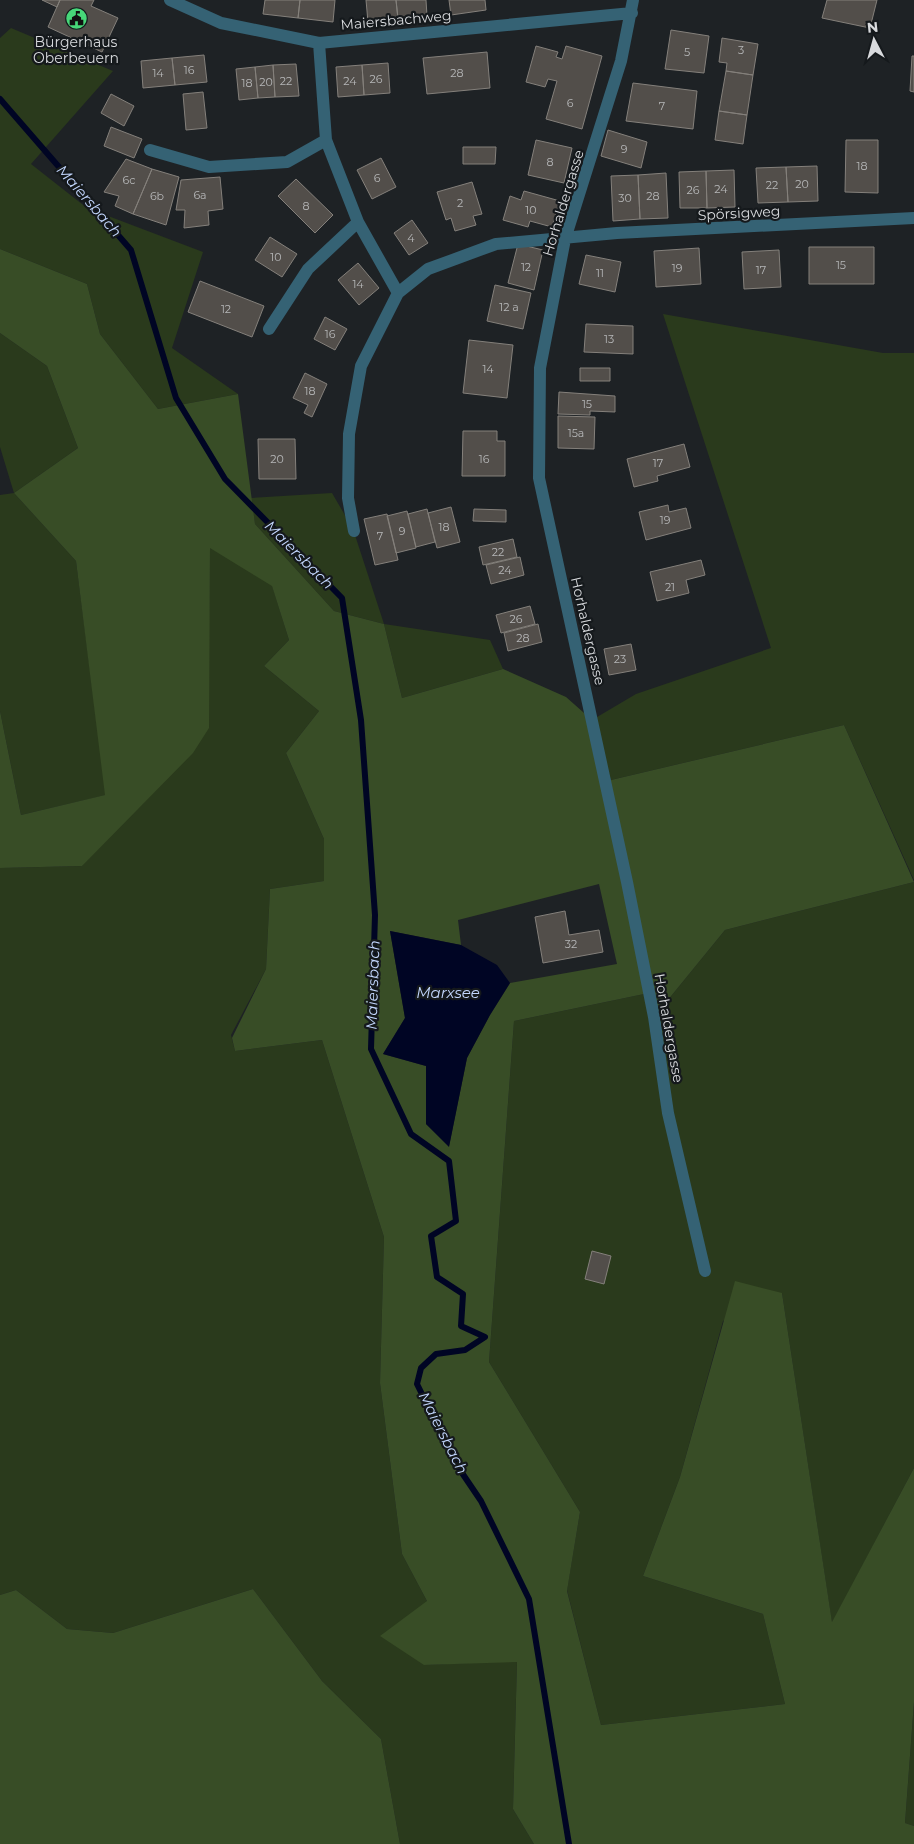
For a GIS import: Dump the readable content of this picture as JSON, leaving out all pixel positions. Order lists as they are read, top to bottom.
{
  "streets": {
    "street": ["Maiersbachweg", "Horhaldergasse", "Spörsigweg"]
  },
  "crossings": [
    ["Maiersbachweg", "Horhaldergasse"],
    ["Horhaldergasse", "Spörsigweg"]
  ],
  "water": ["Maiersbach", "Marxsee"],
  "places": {
    "public building": ["Bürgerhaus Oberbeuern"]
  },
  "house_numbers": [
    "3",
    "5",
    "16",
    "14",
    "28",
    "26",
    "22",
    "24",
    "20",
    "18",
    "6",
    "7",
    "9",
    "8",
    "18",
    "6",
    "6c",
    "20",
    "22",
    "24",
    "26",
    "6a",
    "6b",
    "28",
    "30",
    "2",
    "8",
    "10",
    "4",
    "10",
    "15",
    "12",
    "19",
    "17",
    "11",
    "14",
    "12 a",
    "12",
    "16",
    "13",
    "14",
    "18",
    "15",
    "15a",
    "20",
    "16",
    "17",
    "19",
    "18",
    "9",
    "7",
    "22",
    "24",
    "21",
    "26",
    "28",
    "23",
    "32"
  ],
  "north": "top"
}
